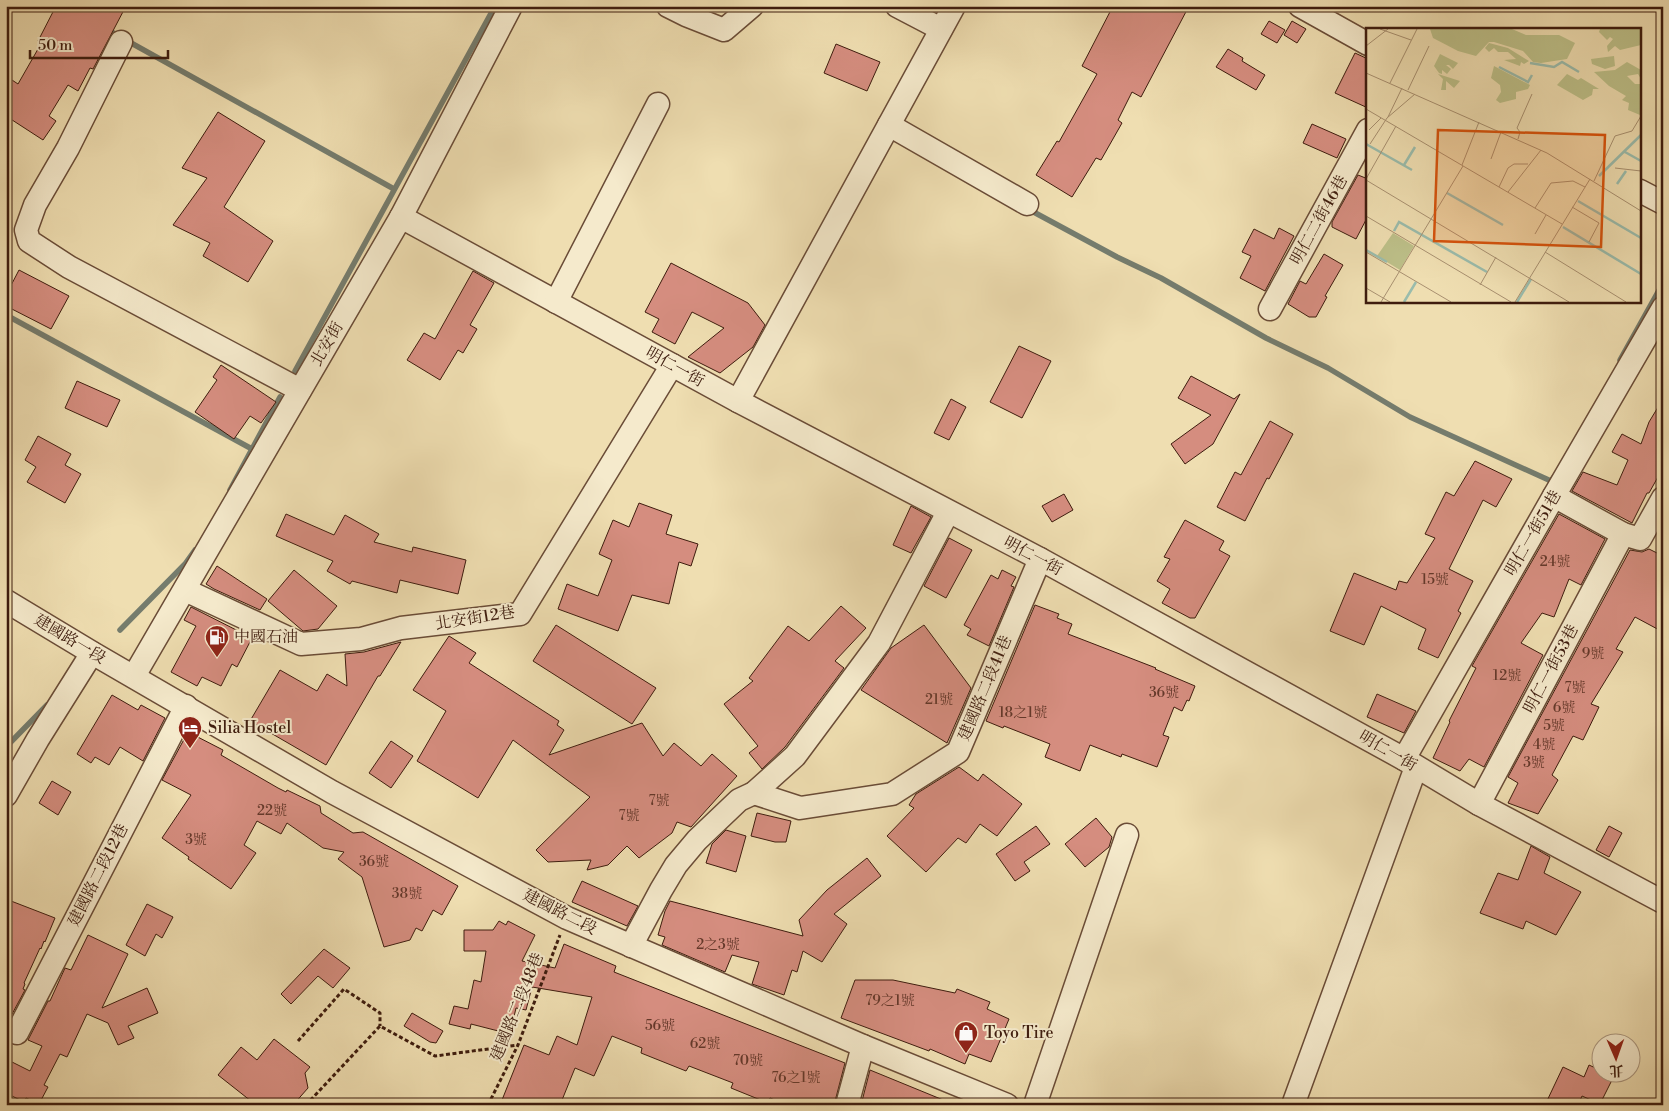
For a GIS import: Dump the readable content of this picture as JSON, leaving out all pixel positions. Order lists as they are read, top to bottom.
{
  "streets": {
    "street": [
      "明仁二街46巷",
      "北安街",
      "明仁一街",
      "明仁一街51巷",
      "北安街12巷",
      "建國路一段",
      "明仁一街53巷",
      "建國路二段41巷",
      "建國路二段12巷",
      "建國路二段"
    ],
    "path": ["建國路二段48巷"]
  },
  "crossings": [
    ["北安街", "明仁一街"],
    ["北安街", "北安街12巷"],
    ["北安街", "建國路一段"],
    ["北安街", "建國路二段"],
    ["明仁一街", "明仁一街51巷"],
    ["明仁一街", "北安街12巷"],
    ["明仁一街", "明仁一街53巷"],
    ["明仁一街", "建國路二段41巷"],
    ["建國路一段", "建國路二段"],
    ["建國路二段12巷", "建國路二段"],
    ["建國路二段", "建國路二段48巷"]
  ],
  "places": {
    "fuel station": ["中國石油"],
    "hotel": ["Silia Hostel"],
    "shop": ["Toyo Tire"]
  },
  "house_numbers": [
    "24號",
    "15號",
    "9號",
    "12號",
    "7號",
    "36號",
    "21號",
    "6號",
    "18之1號",
    "5號",
    "4號",
    "3號",
    "7號",
    "22號",
    "7號",
    "3號",
    "36號",
    "38號",
    "2之3號",
    "79之1號",
    "56號",
    "62號",
    "70號",
    "76之1號"
  ],
  "scale_bar": "50 m",
  "north": "bottom"
}
